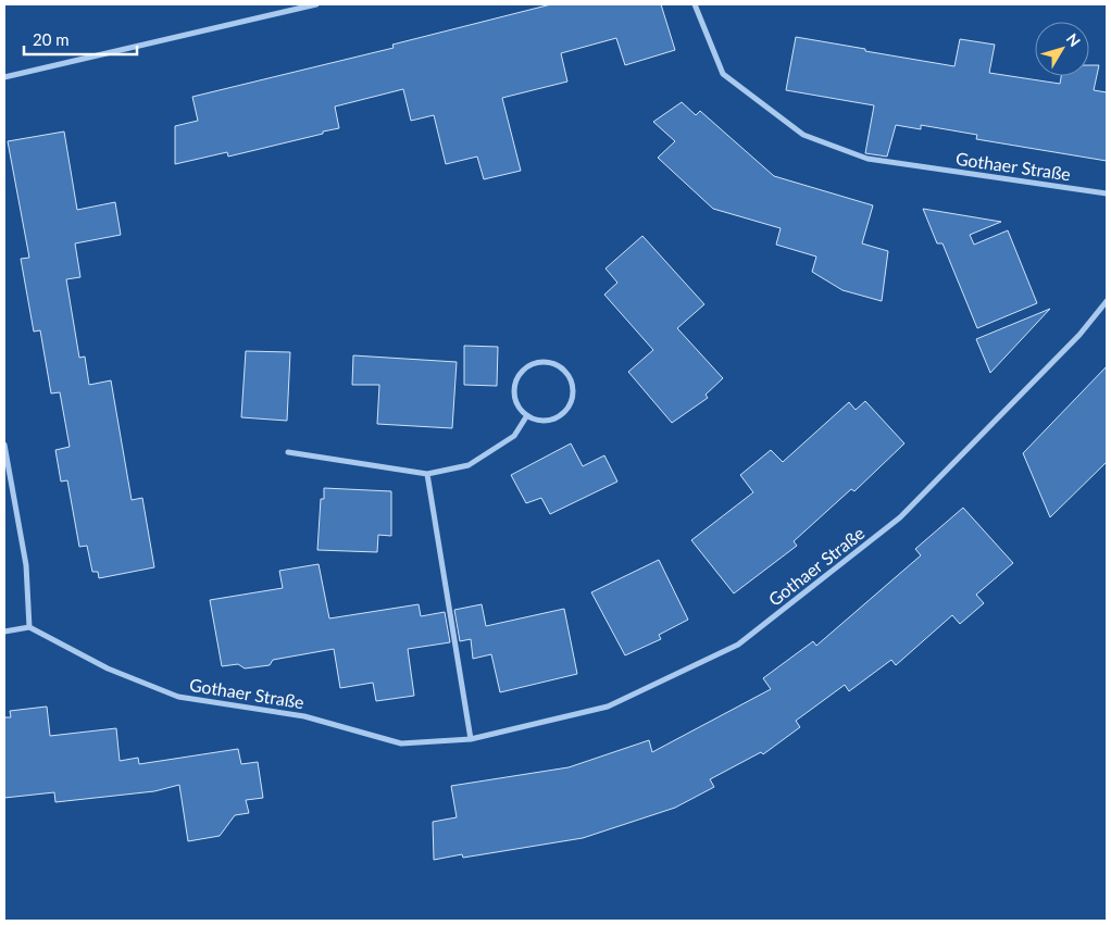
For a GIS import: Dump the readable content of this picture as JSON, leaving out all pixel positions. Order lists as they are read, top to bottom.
{
  "streets": {
    "street": ["Gothaer Straße"]
  },
  "scale_bar": "20 m",
  "north": "top right"
}
